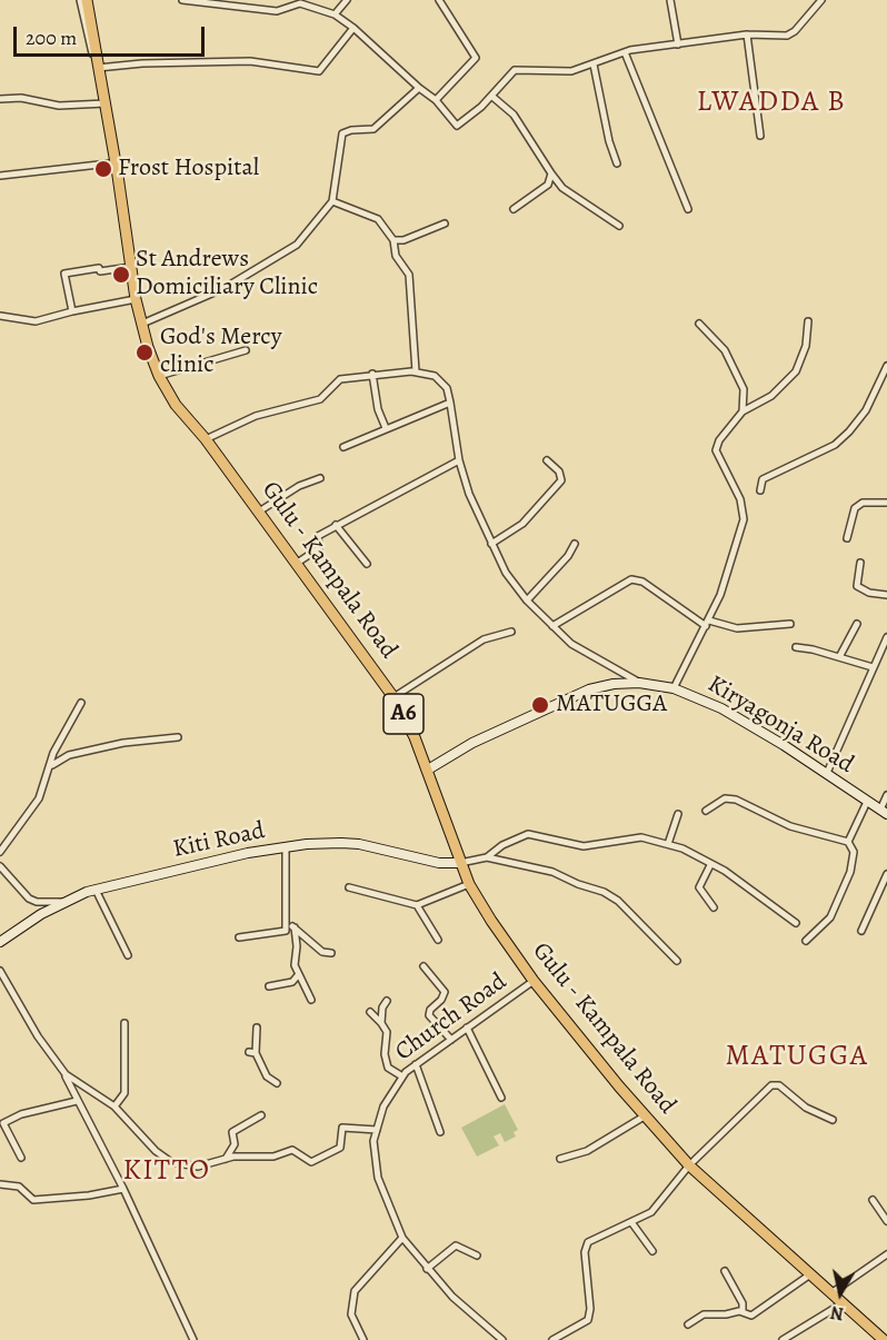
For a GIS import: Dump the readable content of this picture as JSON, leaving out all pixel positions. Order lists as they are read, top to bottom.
{
  "streets": {
    "main road": ["Gulu - Kampala Road", "A6"],
    "street": ["Kiryagonja Road", "Kiti Road", "Church Road"]
  },
  "crossings": [
    ["Gulu - Kampala Road", "Kiryagonja Road"],
    ["Gulu - Kampala Road", "Kiti Road"],
    ["Gulu - Kampala Road", "Church Road"]
  ],
  "districts": ["LWADDA B", "MATUGGA", "KITTO"],
  "places": [
    "Frost Hospital",
    "St Andrews Domiciliary Clinic",
    "God's Mercy clinic",
    "MATUGGA"
  ],
  "scale_bar": "200 m",
  "north": "bottom"
}
